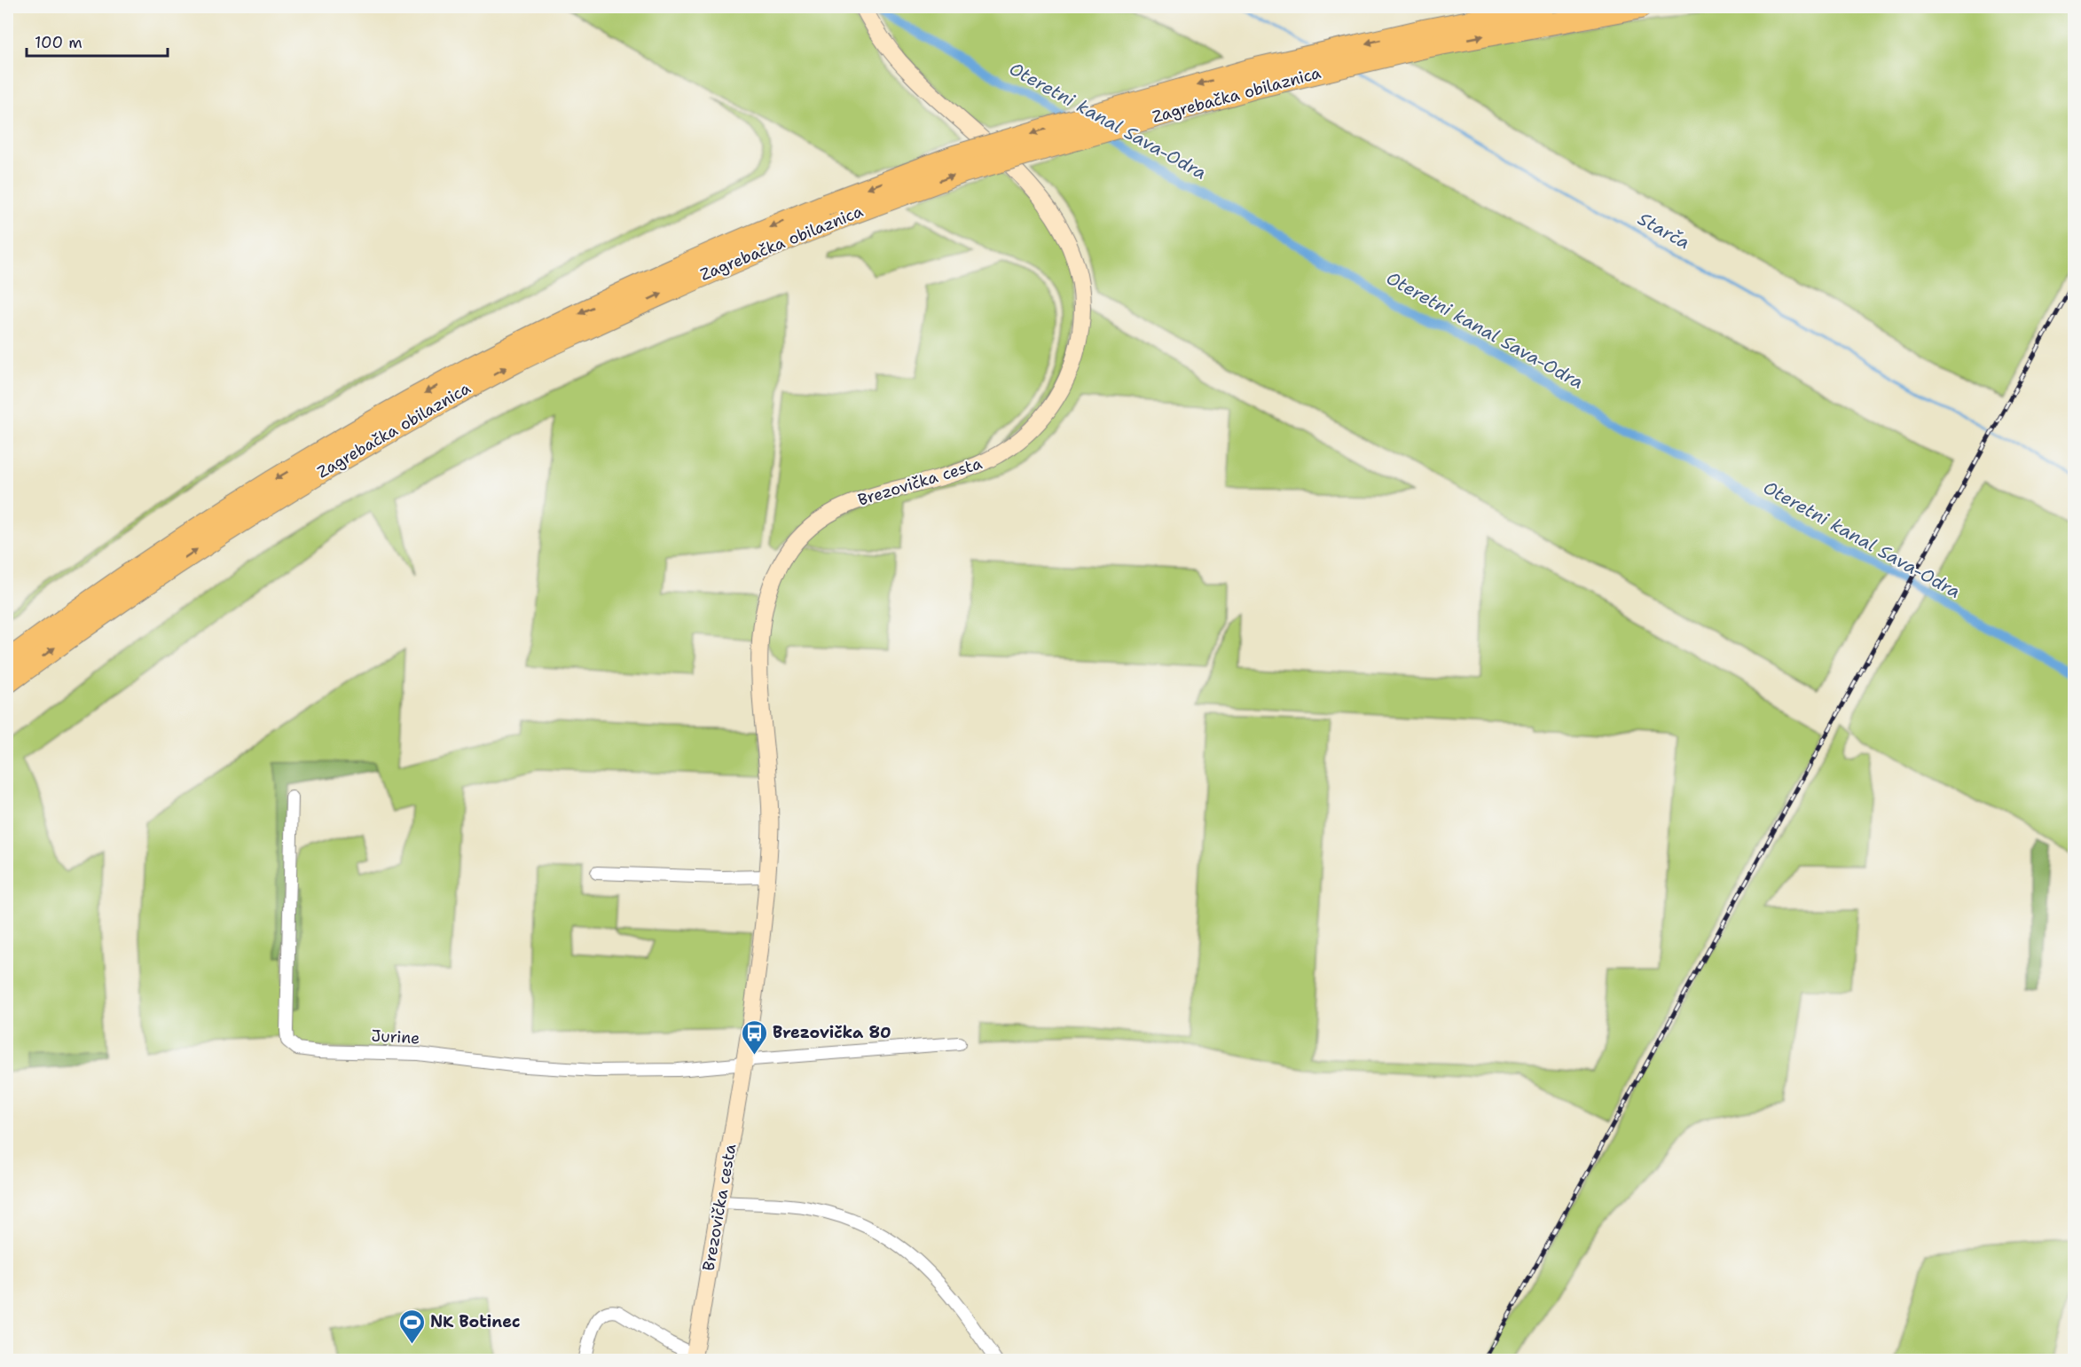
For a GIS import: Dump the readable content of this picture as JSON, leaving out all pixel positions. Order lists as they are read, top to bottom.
{
  "streets": {
    "highway": ["Zagrebačka obilaznica"],
    "main road": ["Brezovička cesta"],
    "street": ["Jurine"]
  },
  "crossings": [
    ["Brezovička cesta", "Jurine"]
  ],
  "water": ["Oteretni kanal Sava-Odra", "Starča"],
  "places": {
    "bus stop": ["Brezovička 80"],
    "sports": ["NK Botinec"]
  },
  "scale_bar": "100 m"
}
